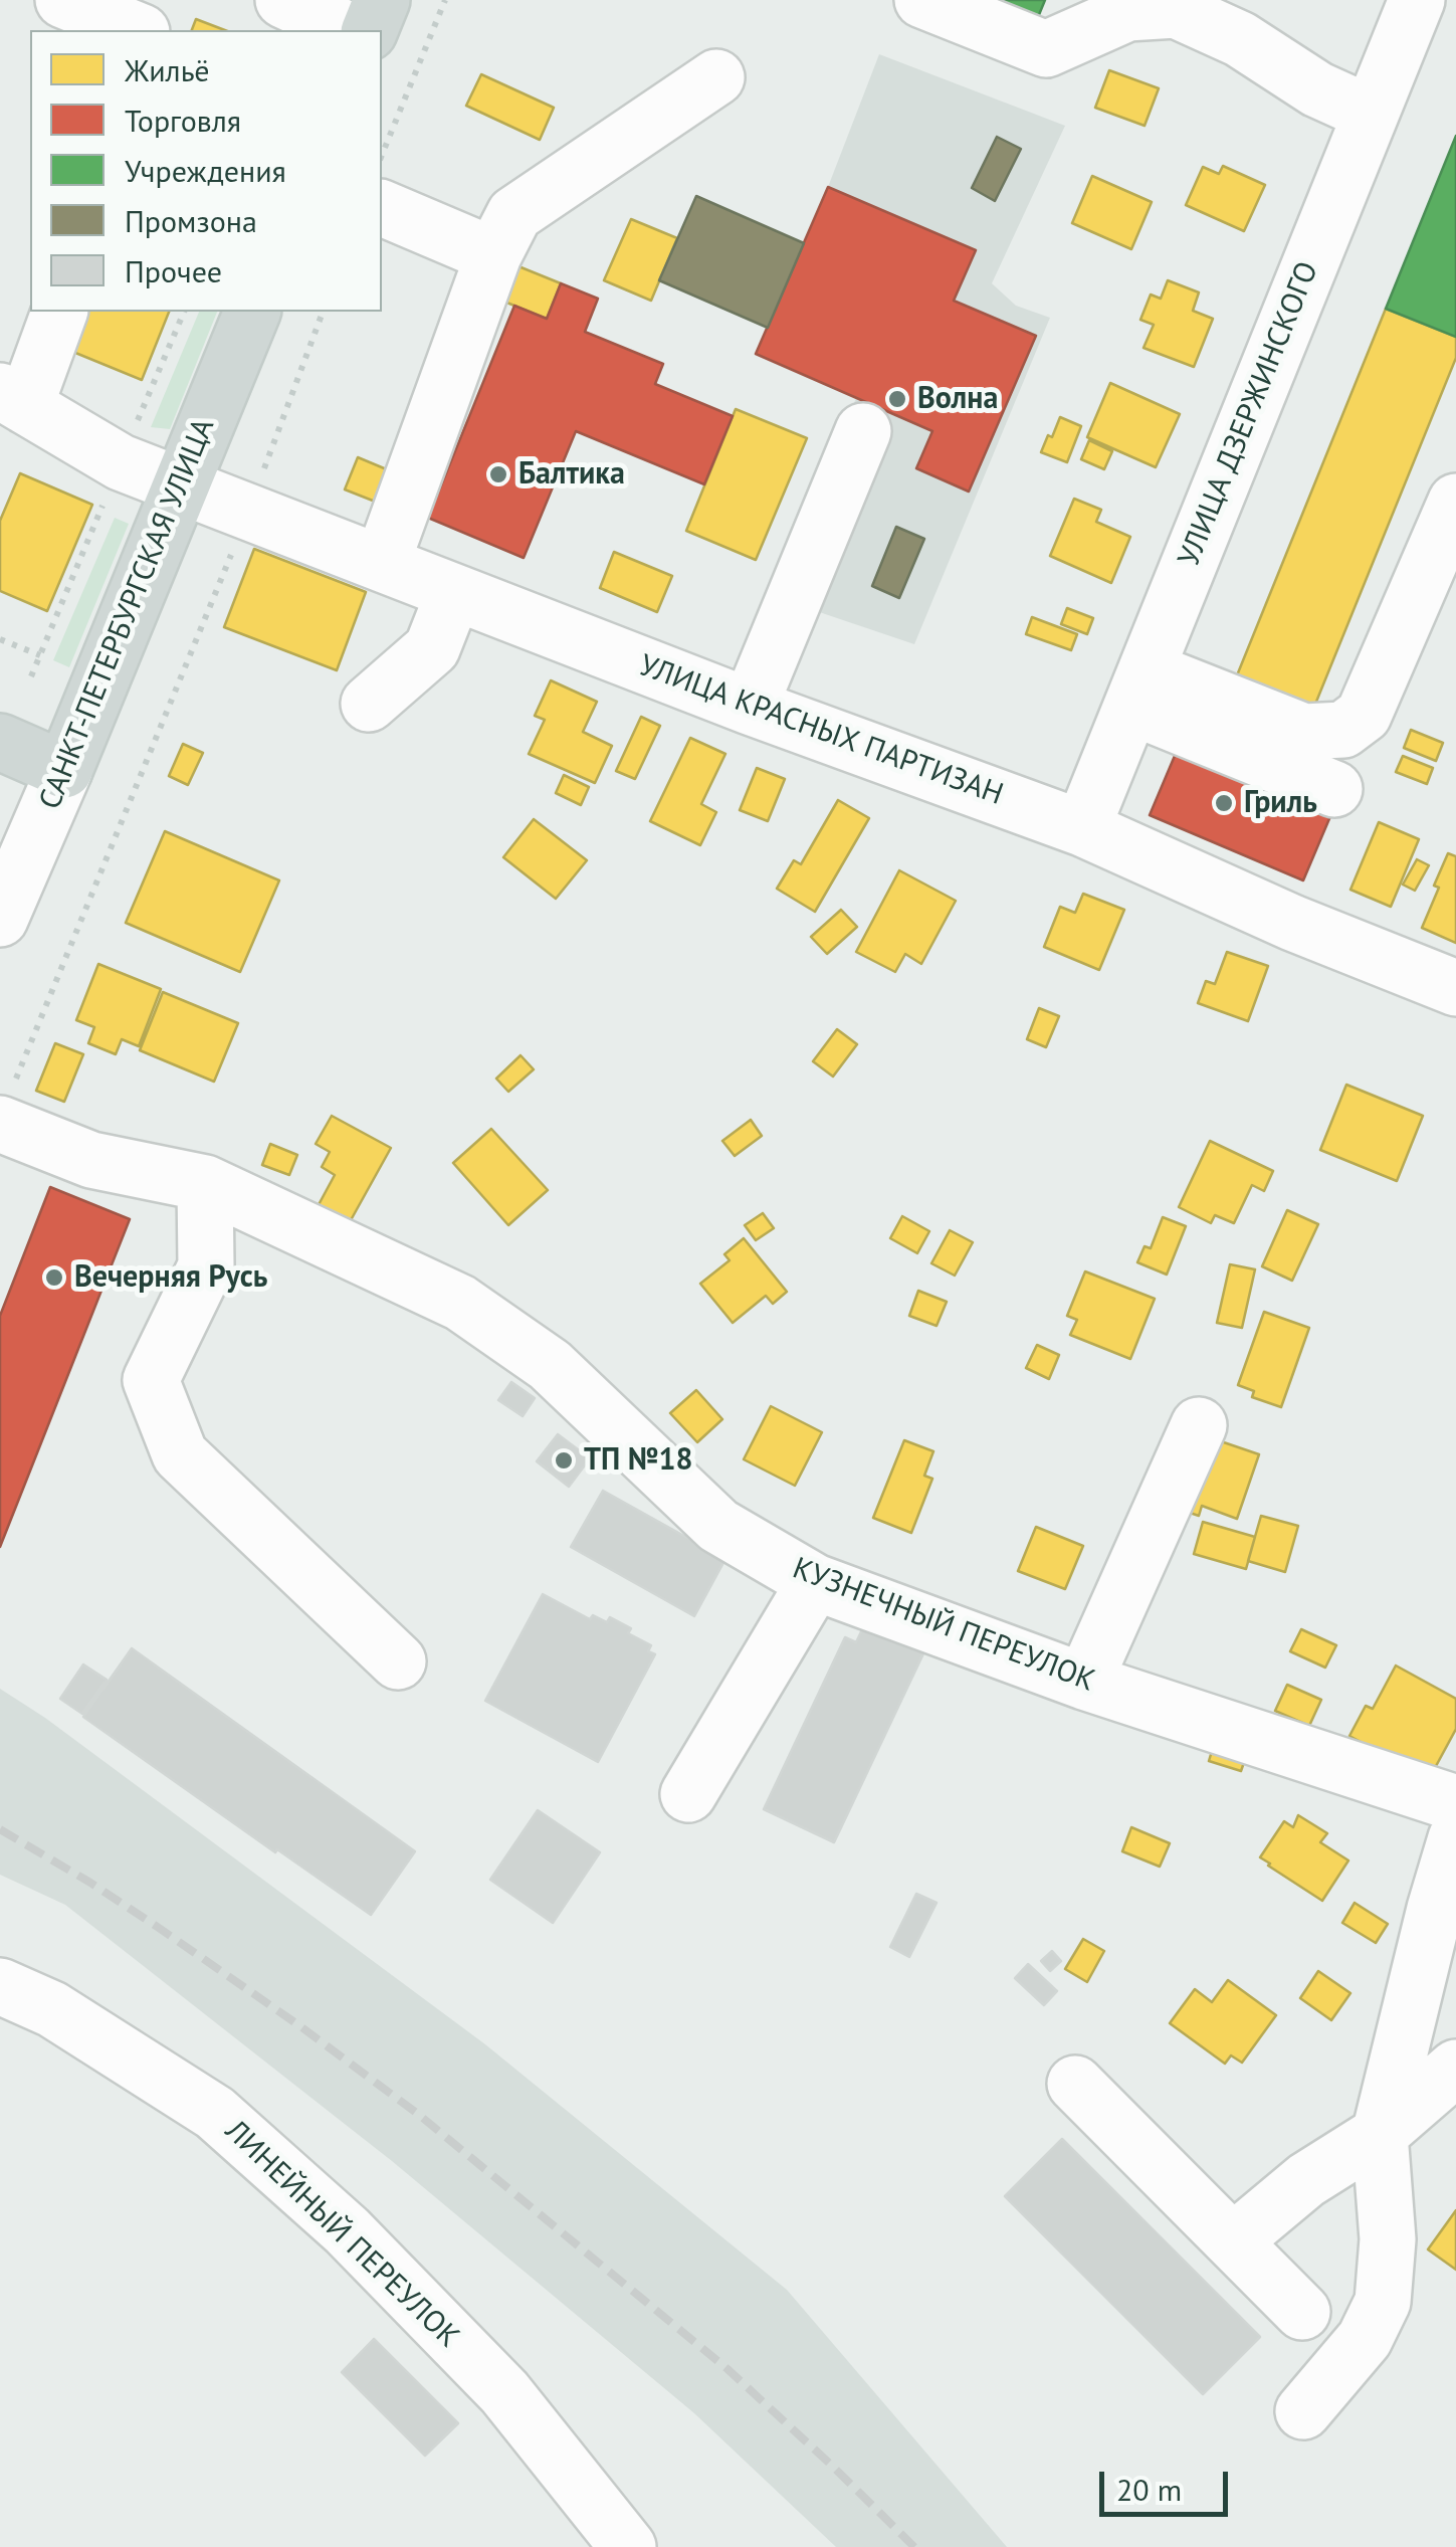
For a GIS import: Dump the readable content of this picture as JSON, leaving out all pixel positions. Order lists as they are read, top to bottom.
{
  "streets": {
    "main road": ["САНКТ-ПЕТЕРБУРГСКАЯ УЛИЦА"],
    "street": [
      "УЛИЦА ДЗЕРЖИНСКОГО",
      "УЛИЦА КРАСНЫХ ПАРТИЗАН",
      "КУЗНЕЧНЫЙ ПЕРЕУЛОК",
      "ЛИНЕЙНЫЙ ПЕРЕУЛОК"
    ]
  },
  "crossings": [
    ["УЛИЦА ДЗЕРЖИНСКОГО", "УЛИЦА КРАСНЫХ ПАРТИЗАН"],
    ["САНКТ-ПЕТЕРБУРГСКАЯ УЛИЦА", "УЛИЦА КРАСНЫХ ПАРТИЗАН"]
  ],
  "places": [
    "Волна",
    "Балтика",
    "Гриль",
    "Вечерняя Русь",
    "ТП №18"
  ],
  "legend": [
    "Жильё",
    "Торговля",
    "Учреждения",
    "Промзона",
    "Прочее"
  ],
  "scale_bar": "20 m"
}
